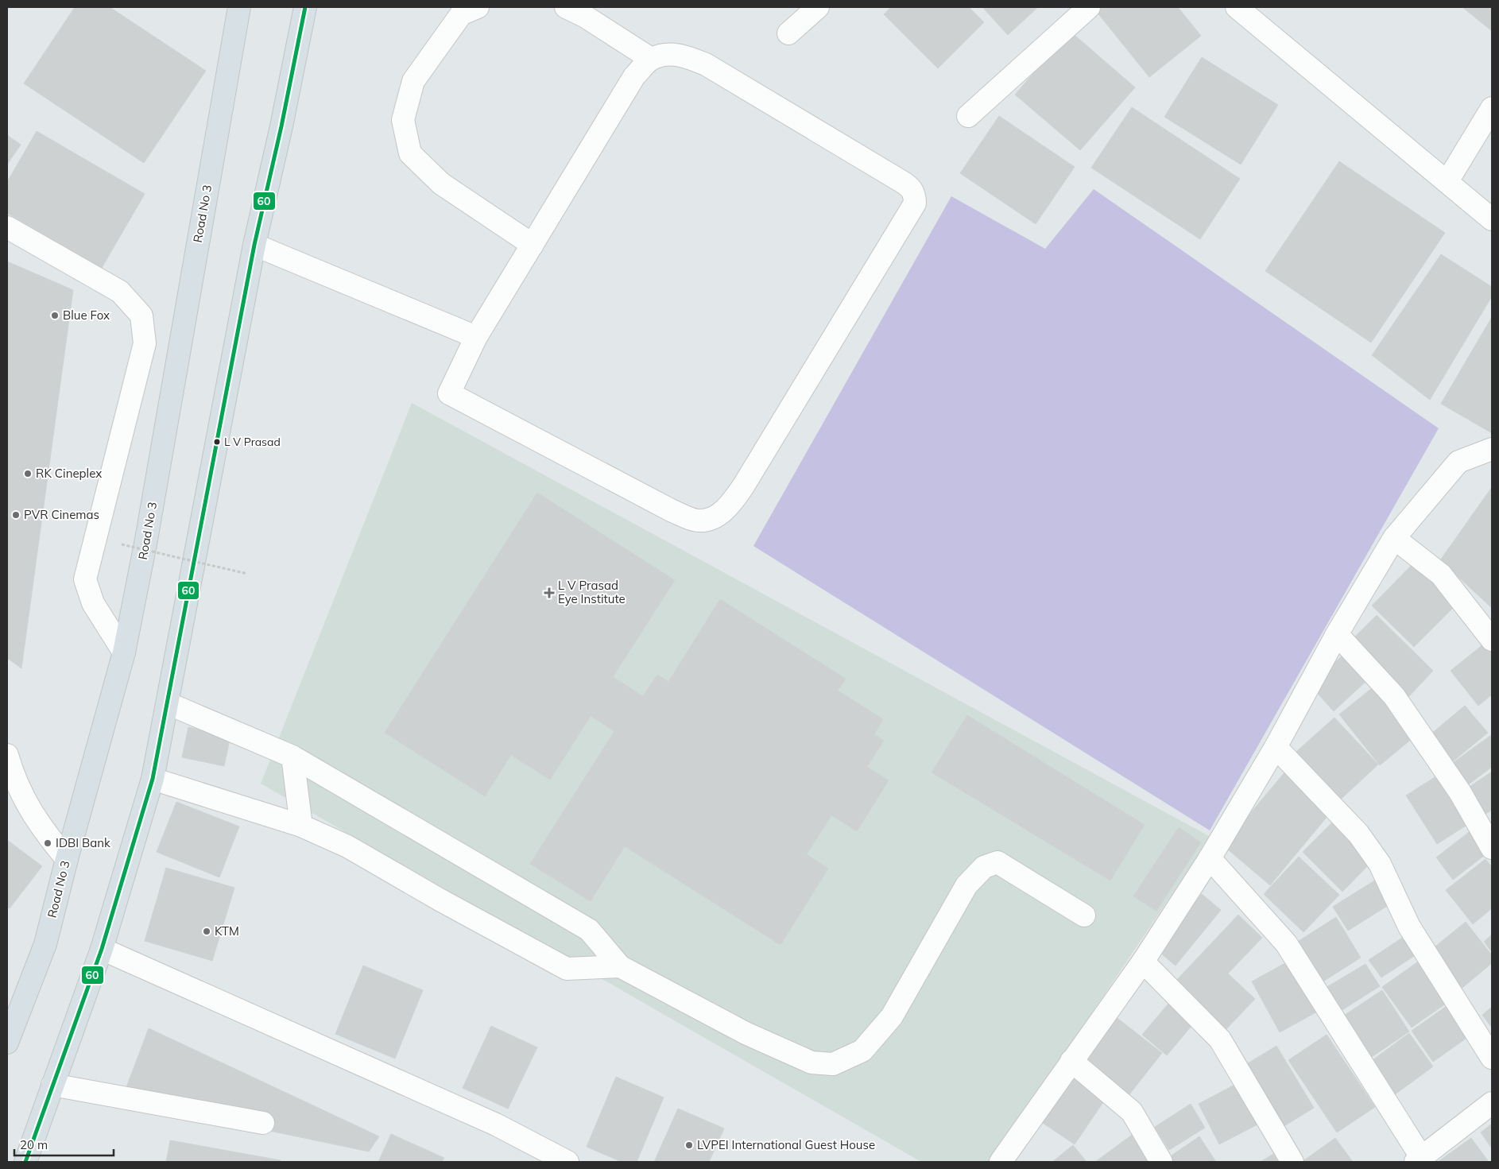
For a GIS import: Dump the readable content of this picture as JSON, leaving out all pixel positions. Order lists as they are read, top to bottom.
{
  "streets": {
    "main road": ["Road No 3"]
  },
  "places": {
    "other": [
      "Blue Fox",
      "L V Prasad",
      "RK Cineplex",
      "PVR Cinemas",
      "IDBI Bank",
      "KTM",
      "LVPEI International Guest House"
    ],
    "health": ["L V Prasad Eye Institute"]
  },
  "lines": ["transit line 60"],
  "scale_bar": "20 m"
}
